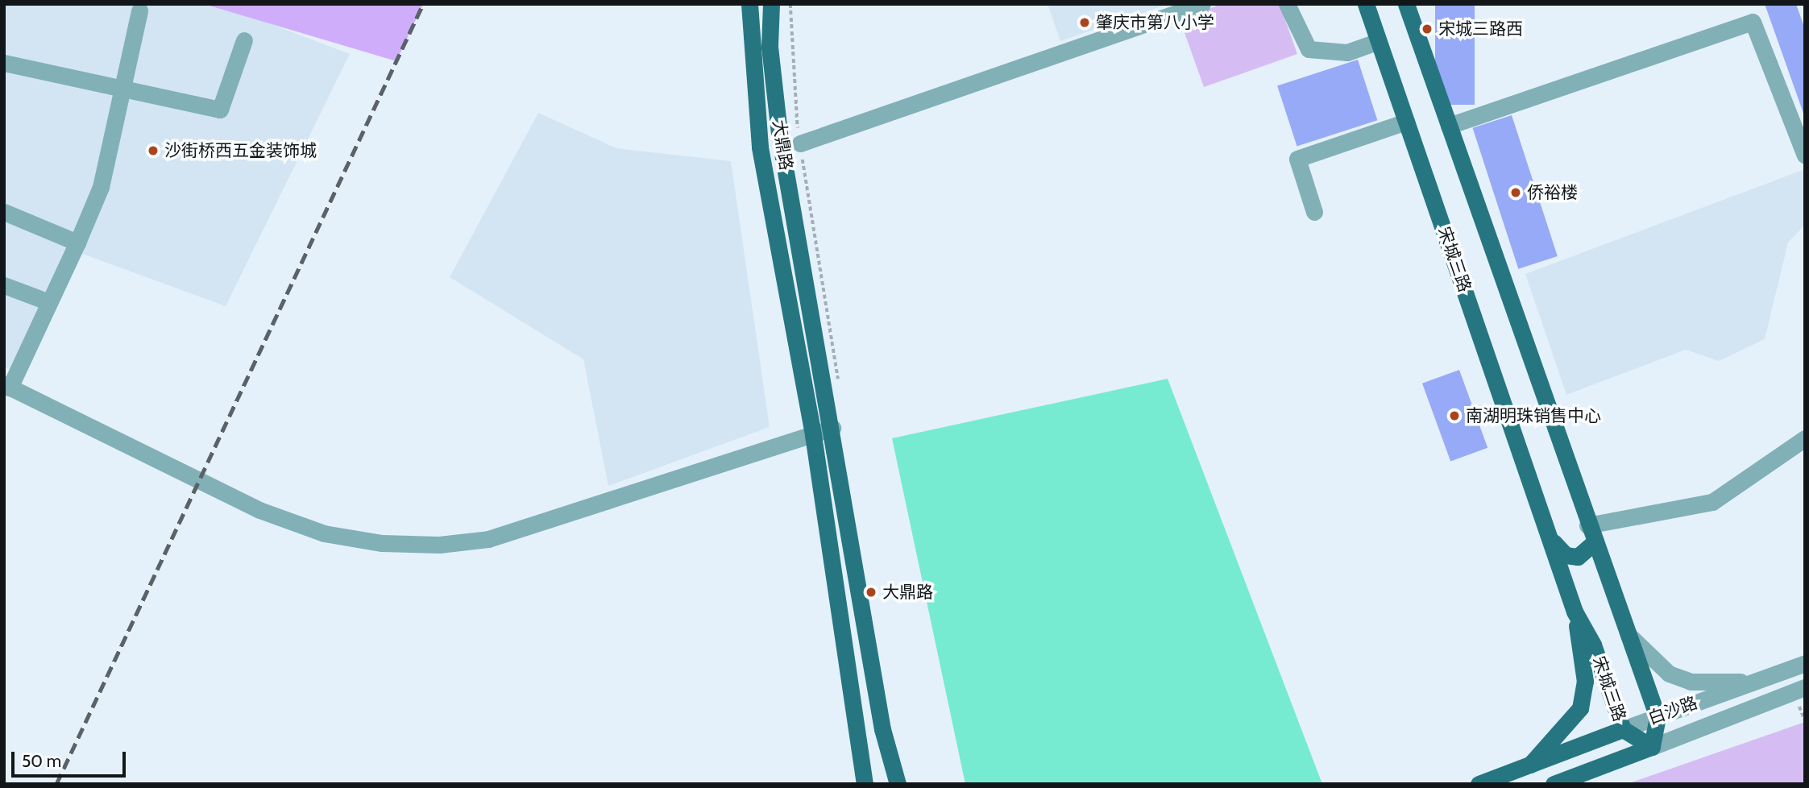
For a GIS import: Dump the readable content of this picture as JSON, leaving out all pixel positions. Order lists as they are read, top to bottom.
{
  "streets": {
    "main road": ["大鼎路", "宋城三路", "白沙路"]
  },
  "crossings": [
    ["宋城三路", "白沙路"]
  ],
  "places": [
    "肇庆市第八小学",
    "宋城三路西",
    "沙街桥西五金装饰城",
    "侨裕楼",
    "南湖明珠销售中心",
    "大鼎路"
  ],
  "scale_bar": "50 m"
}
